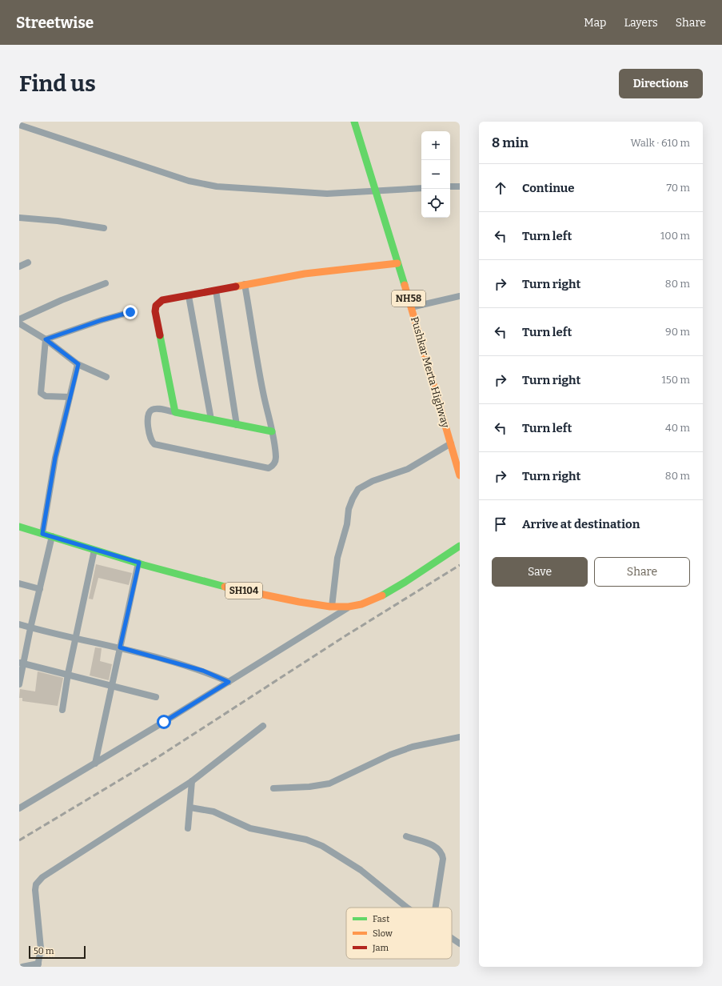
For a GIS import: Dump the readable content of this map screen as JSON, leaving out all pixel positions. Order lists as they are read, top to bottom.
{
  "streets": {
    "main road": ["NH58", "Pushkar Merta Highway", "SH104"]
  },
  "legend": ["Fast", "Slow", "Jam"],
  "scale_bar": "50 m",
  "page": {
    "header": "Streetwise",
    "nav": ["Map", "Layers", "Share"],
    "buttons": [
      "Directions",
      ["Save", "Share"]
    ],
    "title": "Find us",
    "heading": ["8 min", "Walk · 610 m"],
    "map_buttons": ["+", "−"],
    "list": [
      ["Continue", "70 m"],
      ["Turn left", "100 m"],
      ["Turn right", "80 m"],
      ["Turn left", "90 m"],
      ["Turn right", "150 m"],
      ["Turn left", "40 m"],
      ["Turn right", "80 m"],
      "Arrive at destination"
    ],
    "scale": "50 m"
  }
}
